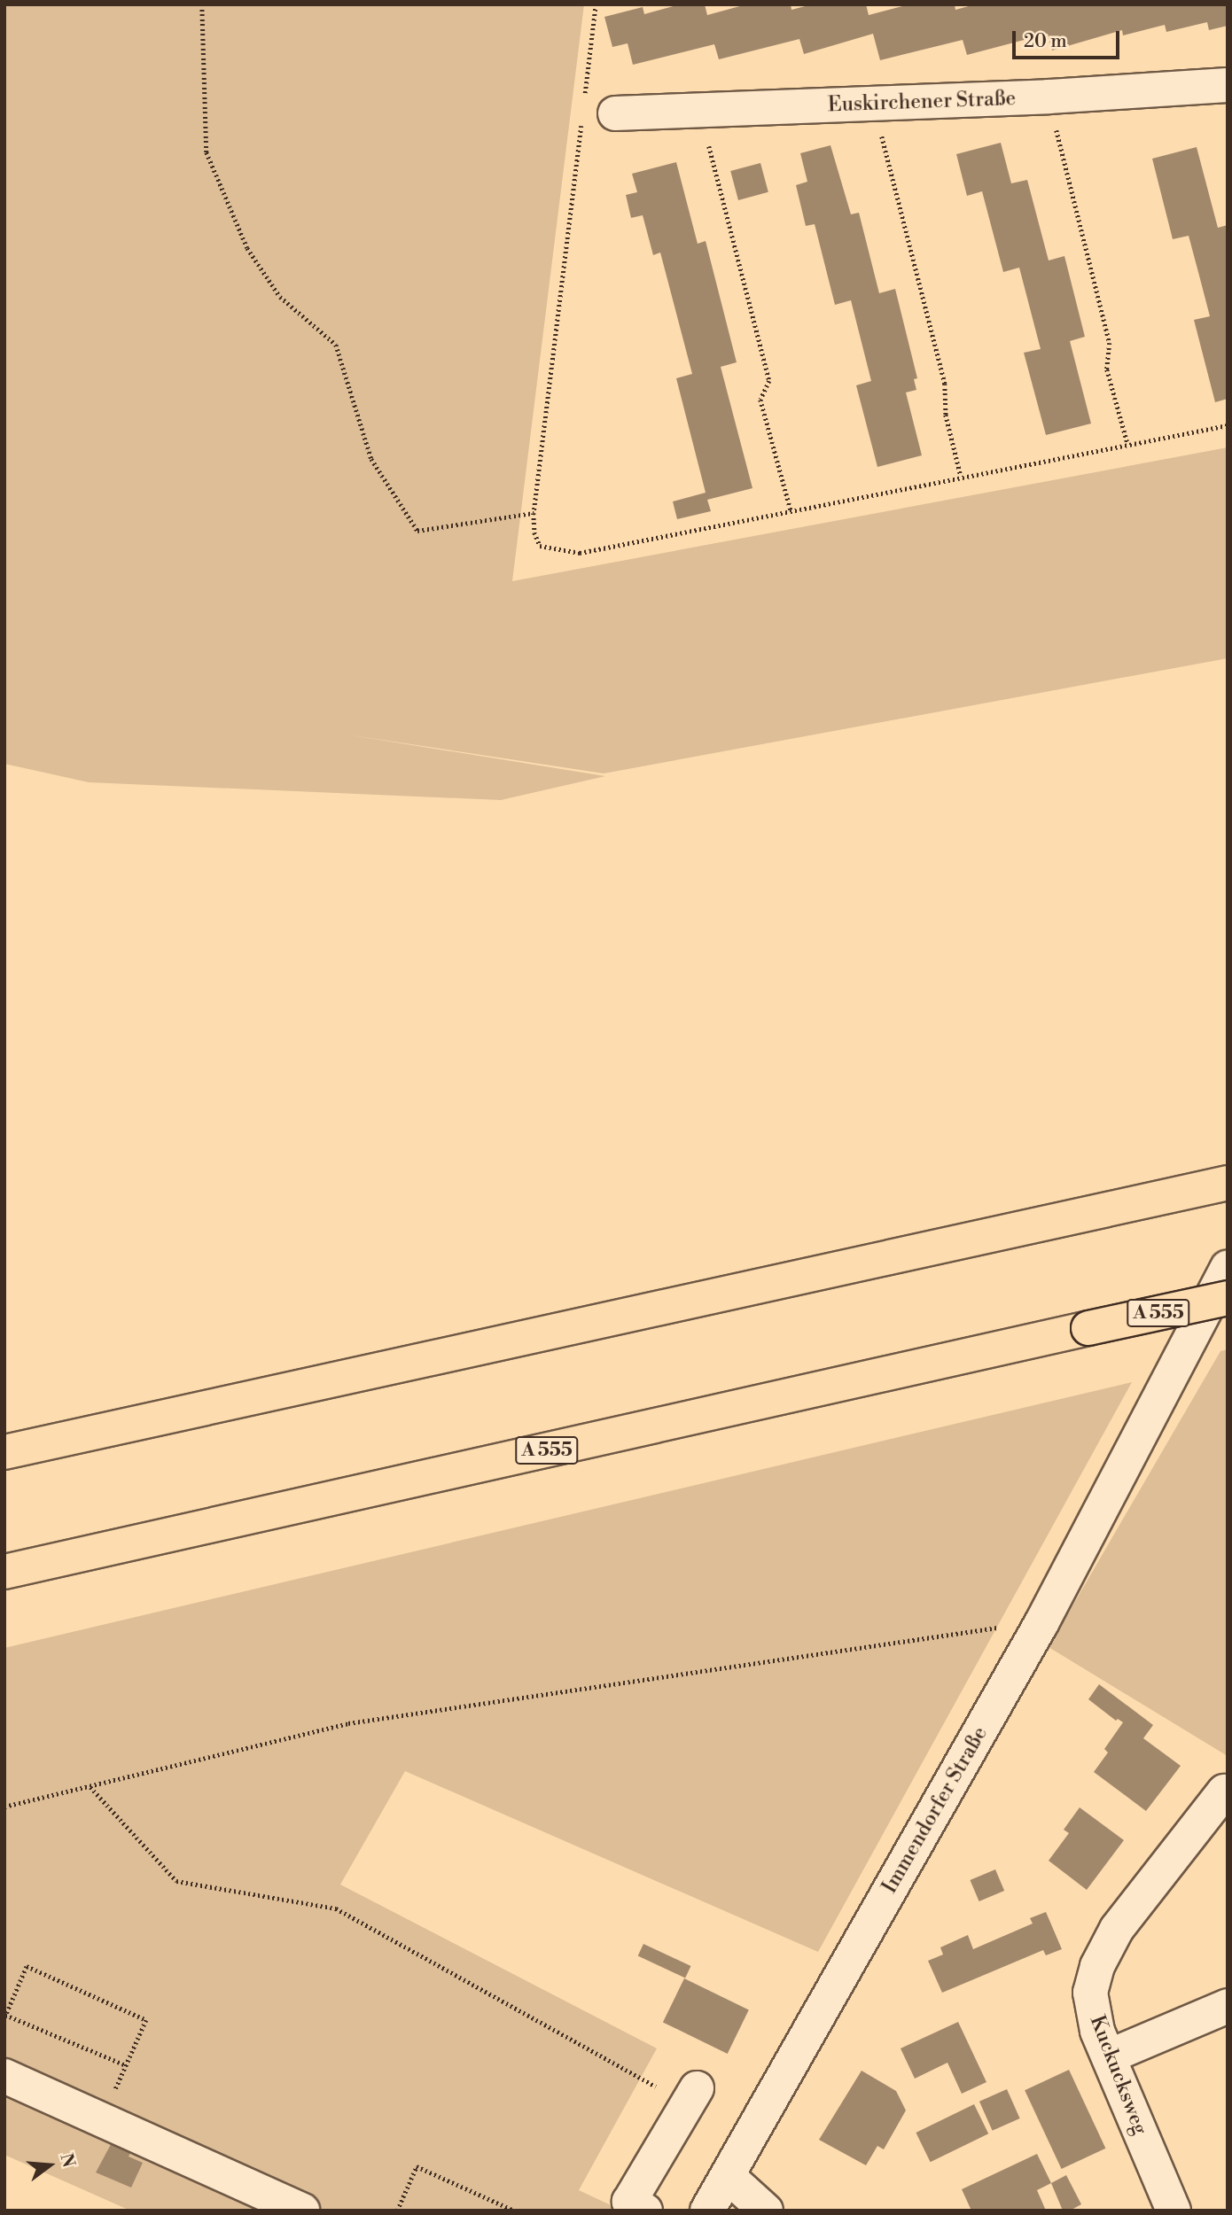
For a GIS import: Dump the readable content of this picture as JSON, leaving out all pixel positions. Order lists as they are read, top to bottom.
{
  "streets": {
    "highway": ["A 555"],
    "street": ["Euskirchener Straße", "Immendorfer Straße", "Kuckucksweg"]
  },
  "scale_bar": "20 m",
  "north": "right"
}
